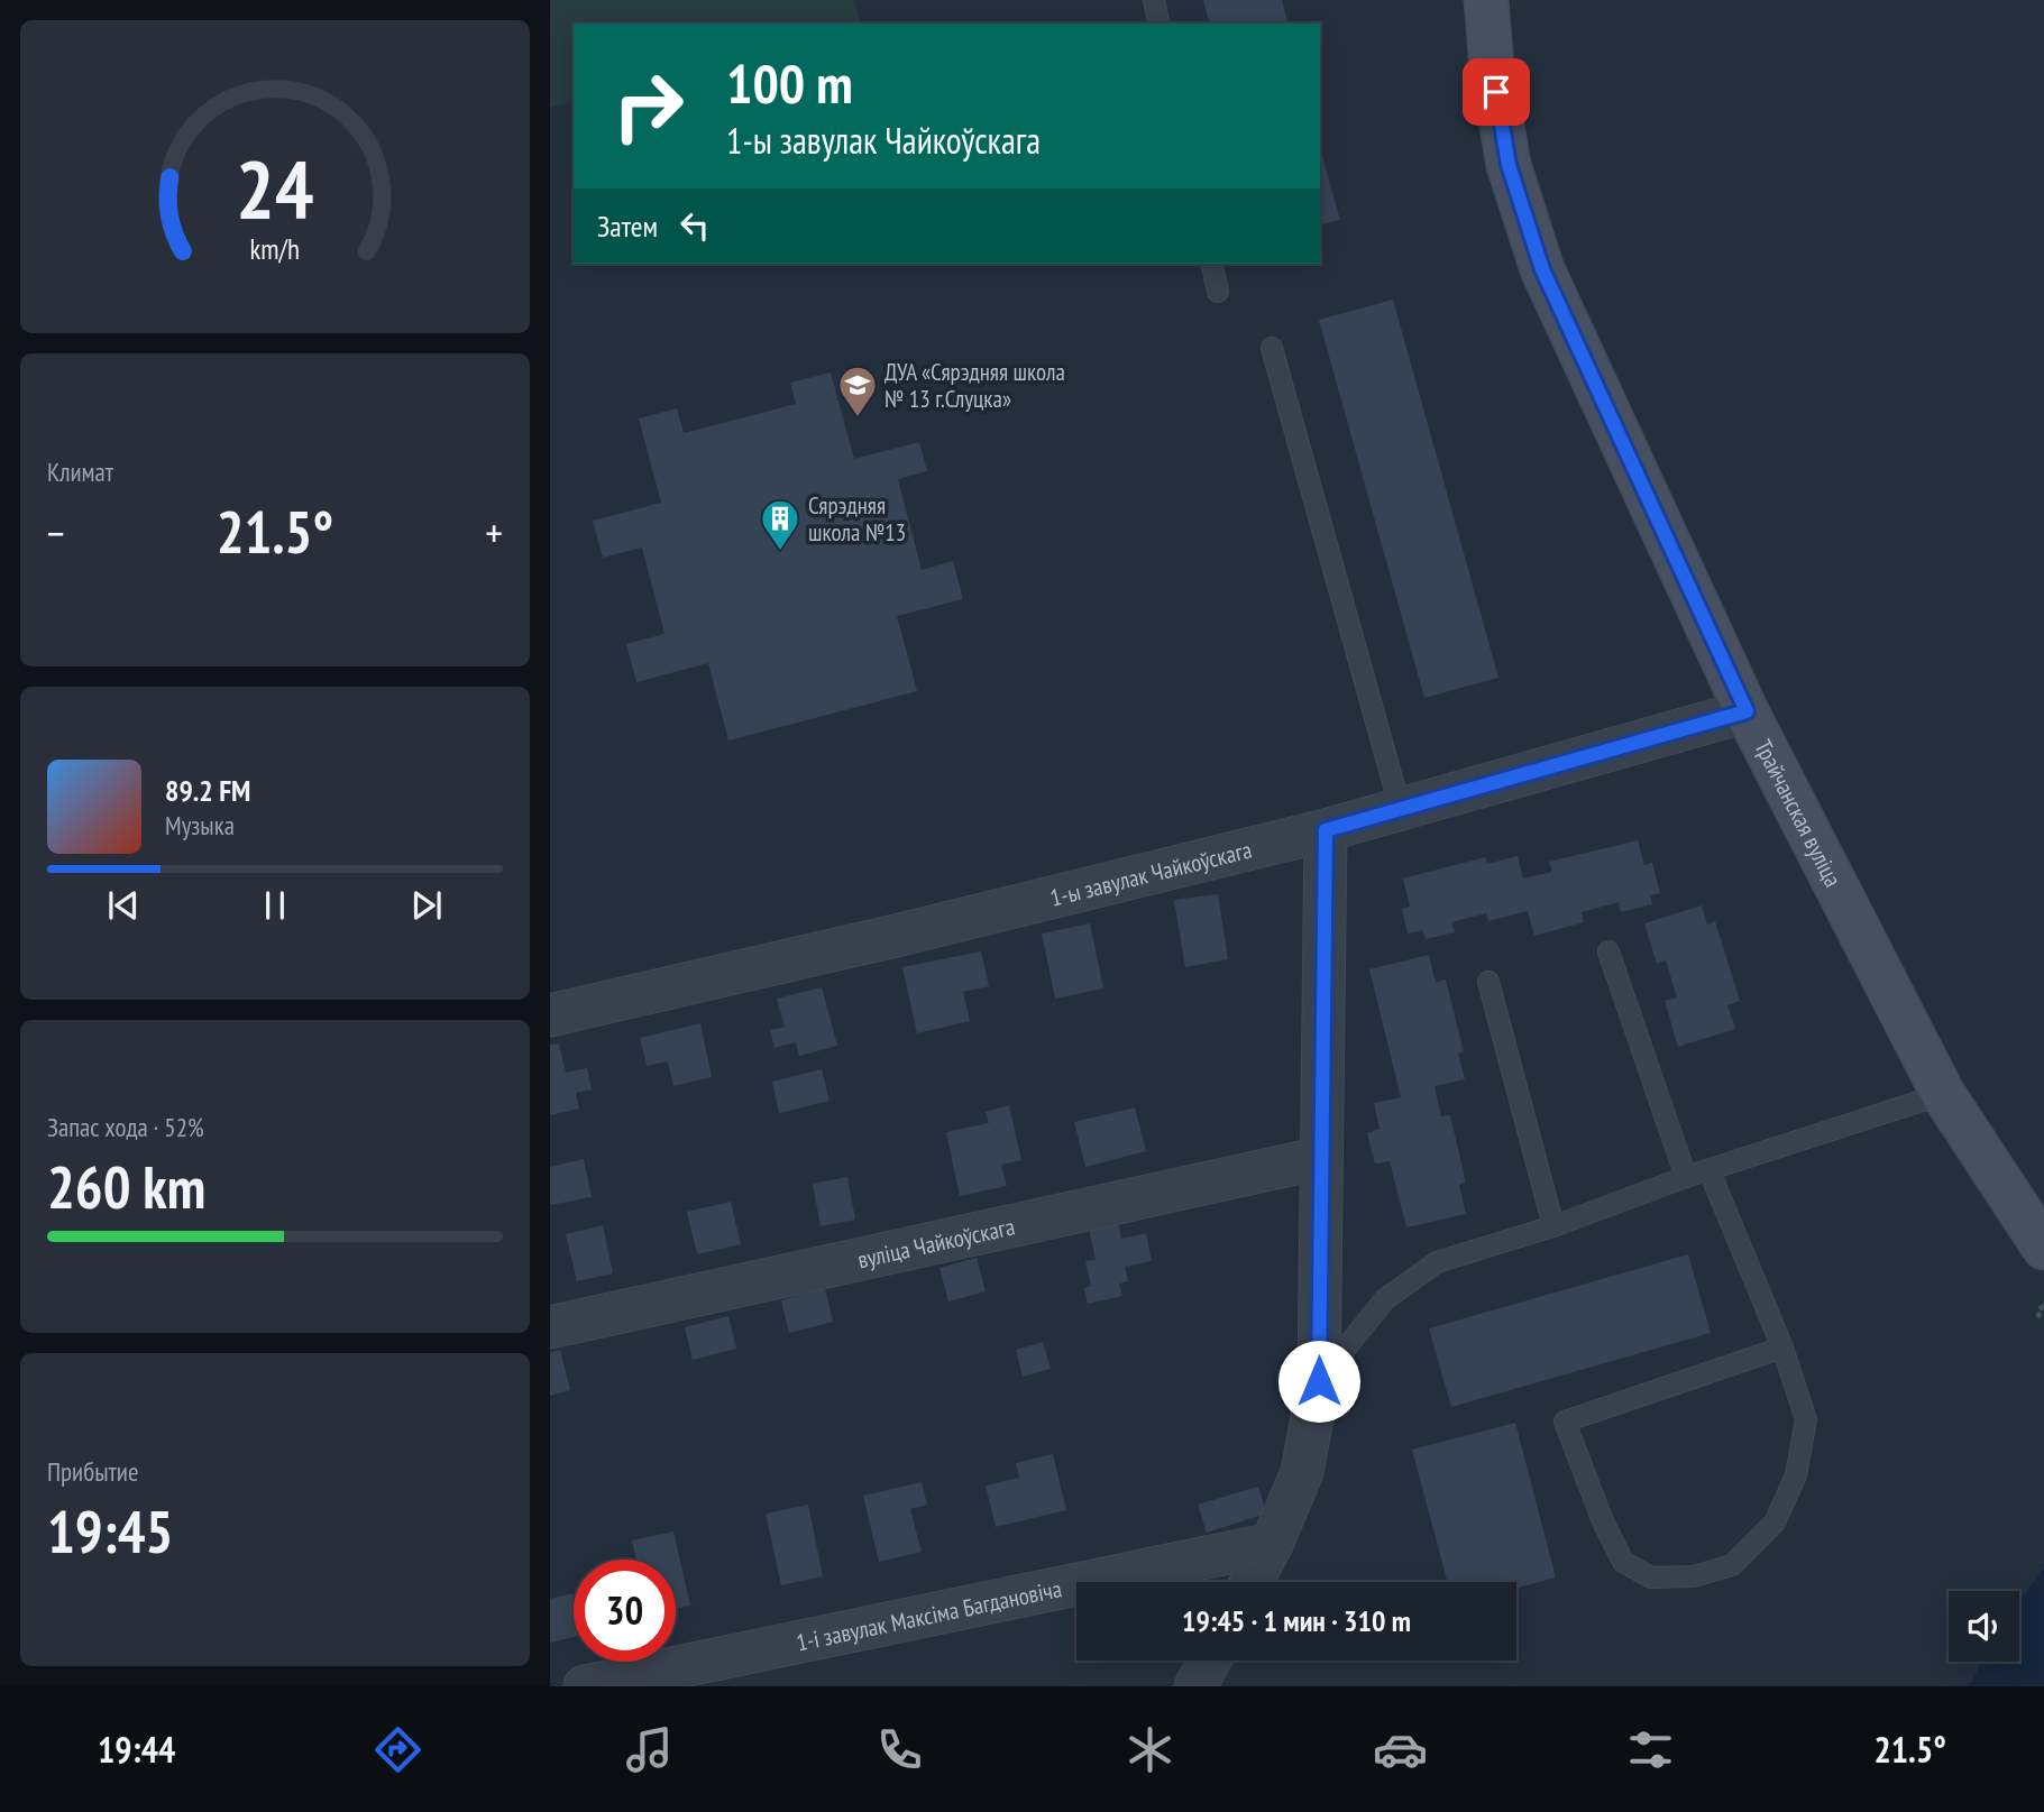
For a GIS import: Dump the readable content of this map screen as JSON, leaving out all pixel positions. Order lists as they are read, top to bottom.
{
  "streets": {
    "street": [
      "Трайчанская вуліца",
      "1-ы завулак Чайкоўскага",
      "вуліца Чайкоўскага",
      "1-і завулак Максіма Багдановіча"
    ]
  },
  "crossings": [
    ["Трайчанская вуліца", "1-ы завулак Чайкоўскага"]
  ],
  "places": {
    "school or university": ["ДУА «Сярэдняя школа № 13 г.Слуцка»"],
    "building": ["Сярэдняя школа №13"]
  },
  "page": {
    "turn": ["100 m", "1-ы завулак Чайкоўскага"],
    "then": "Затем",
    "tile": [
      "Климат",
      ["Запас хода · 52%", "260 km"],
      ["Прибытие", "19:45"]
    ],
    "heat": ["−", "21.5°", "+"],
    "song": ["89.2 FM", "Музыка"],
    "limit": "30",
    "trip": "19:45 · 1 мин · 310 m",
    "tabs": ["19:44", "21.5°"],
    "gauge": ["24", "km/h"]
  }
}
